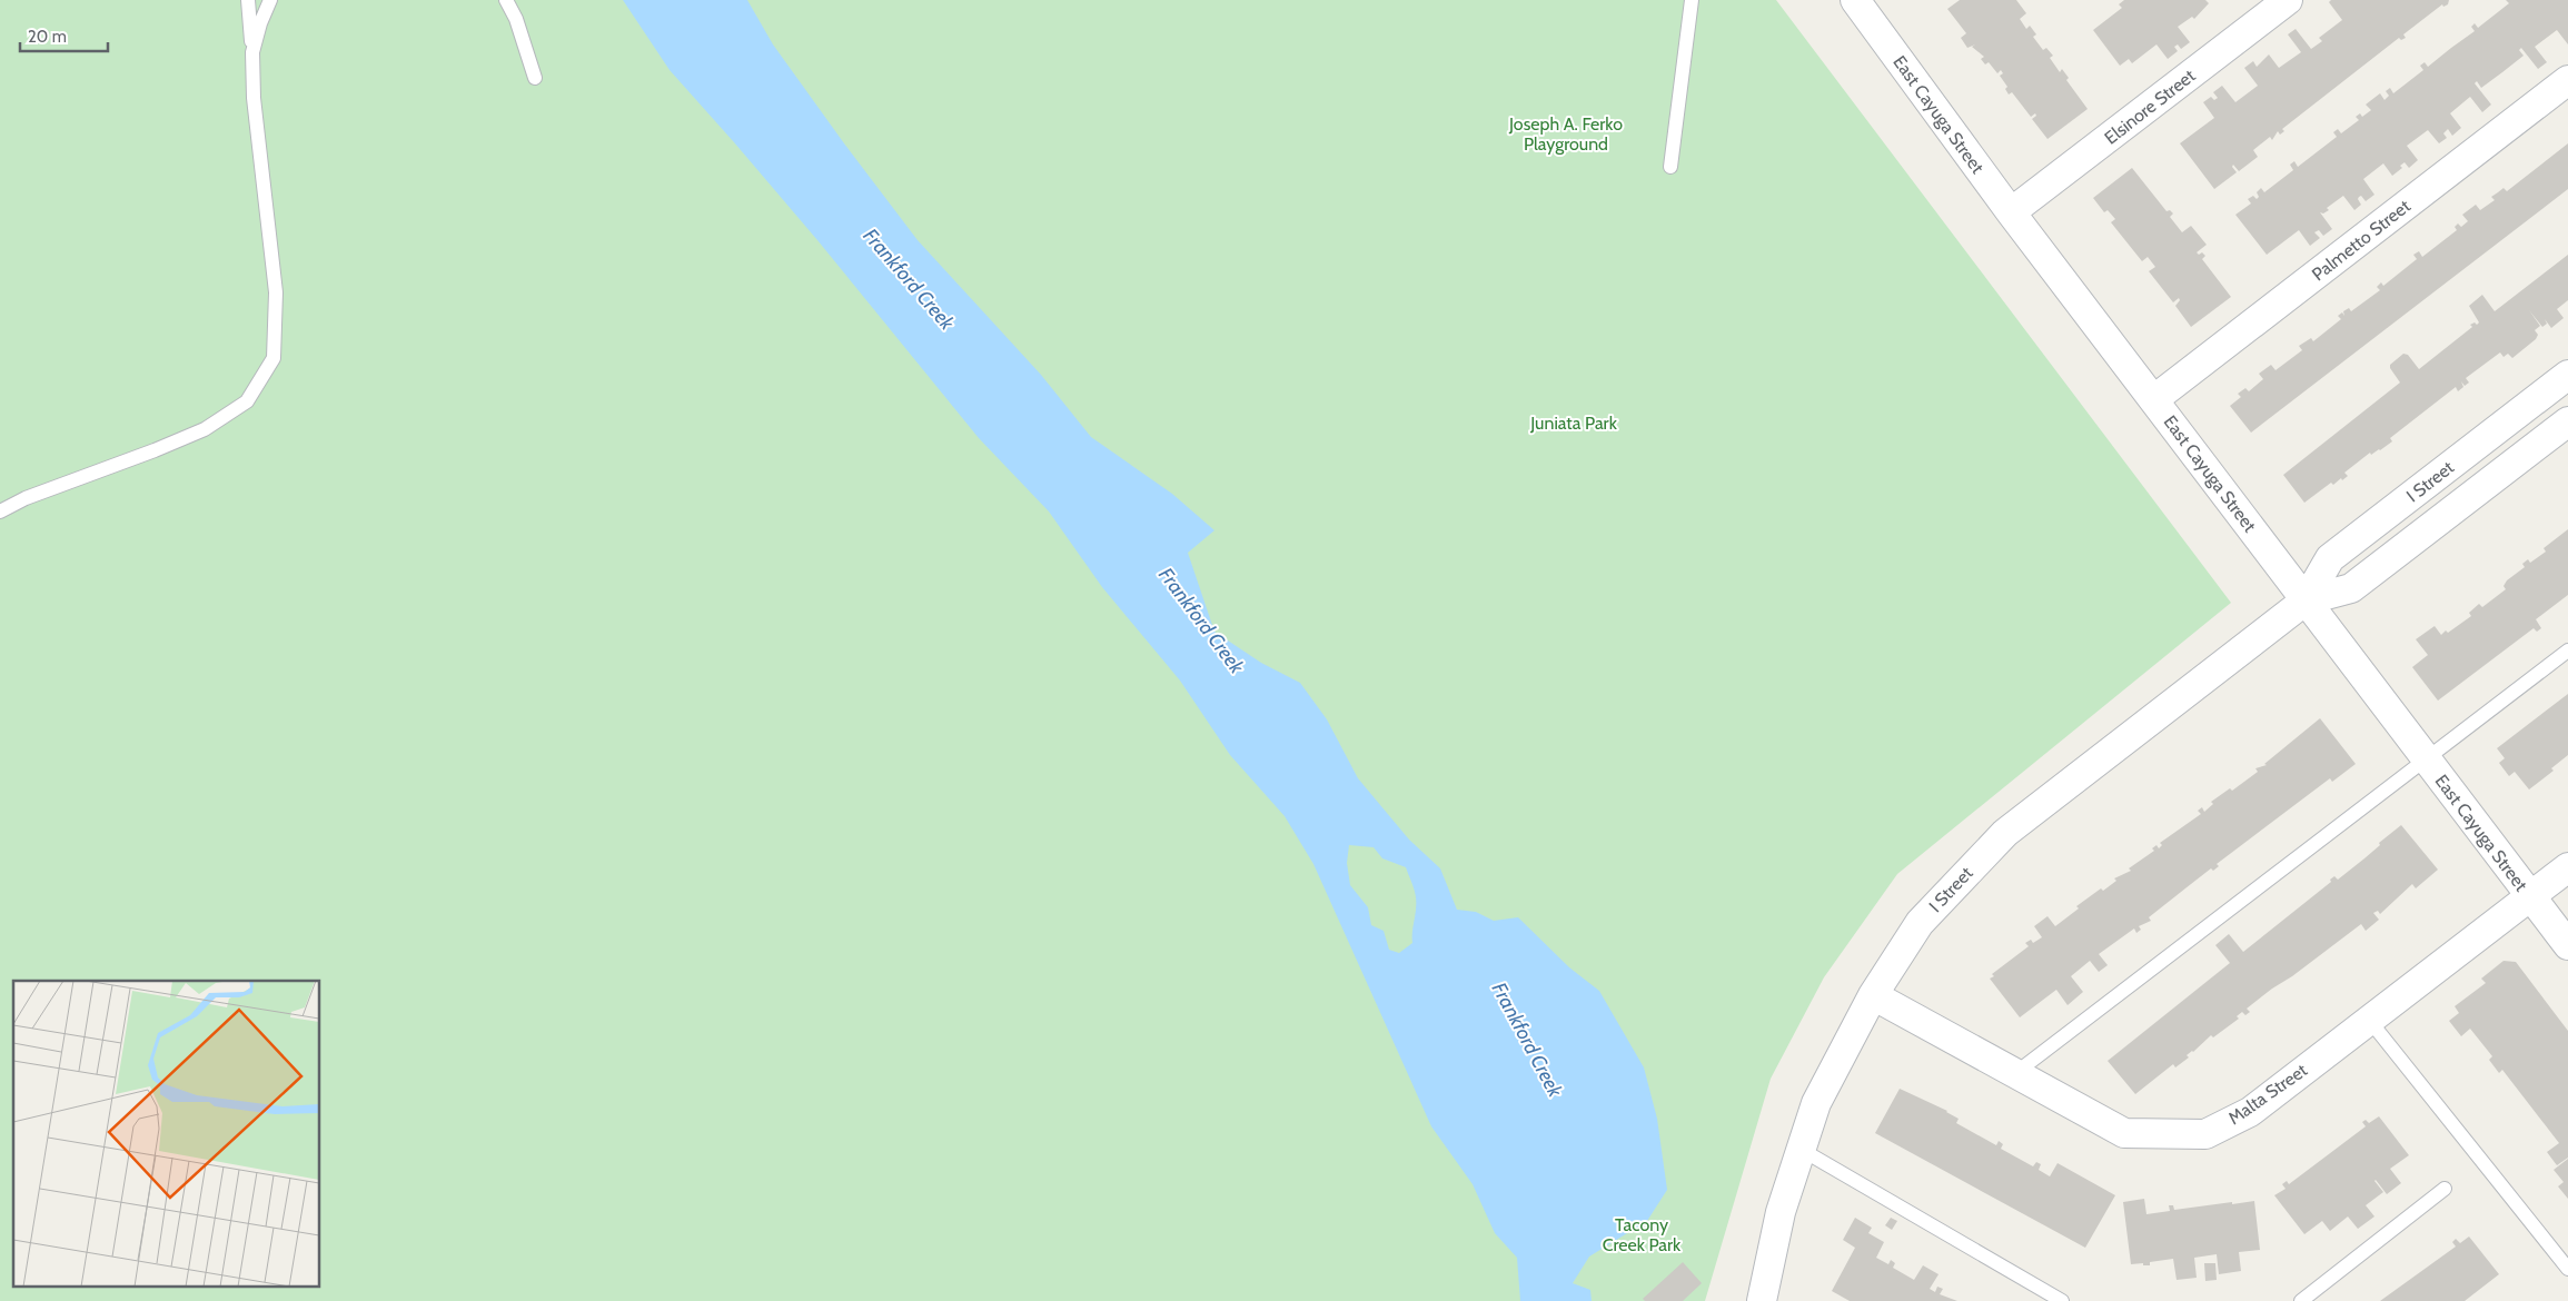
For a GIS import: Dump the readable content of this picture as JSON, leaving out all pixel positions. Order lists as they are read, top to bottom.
{
  "streets": {
    "street": [
      "Elsinore Street",
      "East Cayuga Street",
      "Palmetto Street",
      "I Street",
      "Malta Street"
    ]
  },
  "crossings": [
    ["Elsinore Street", "East Cayuga Street"],
    ["East Cayuga Street", "Palmetto Street"],
    ["East Cayuga Street", "I Street"],
    ["East Cayuga Street", "Malta Street"],
    ["I Street", "Malta Street"]
  ],
  "water": ["Frankford Creek"],
  "parks": ["Joseph A. Ferko Playground", "Juniata Park", "Tacony Creek Park"],
  "scale_bar": "20 m"
}
